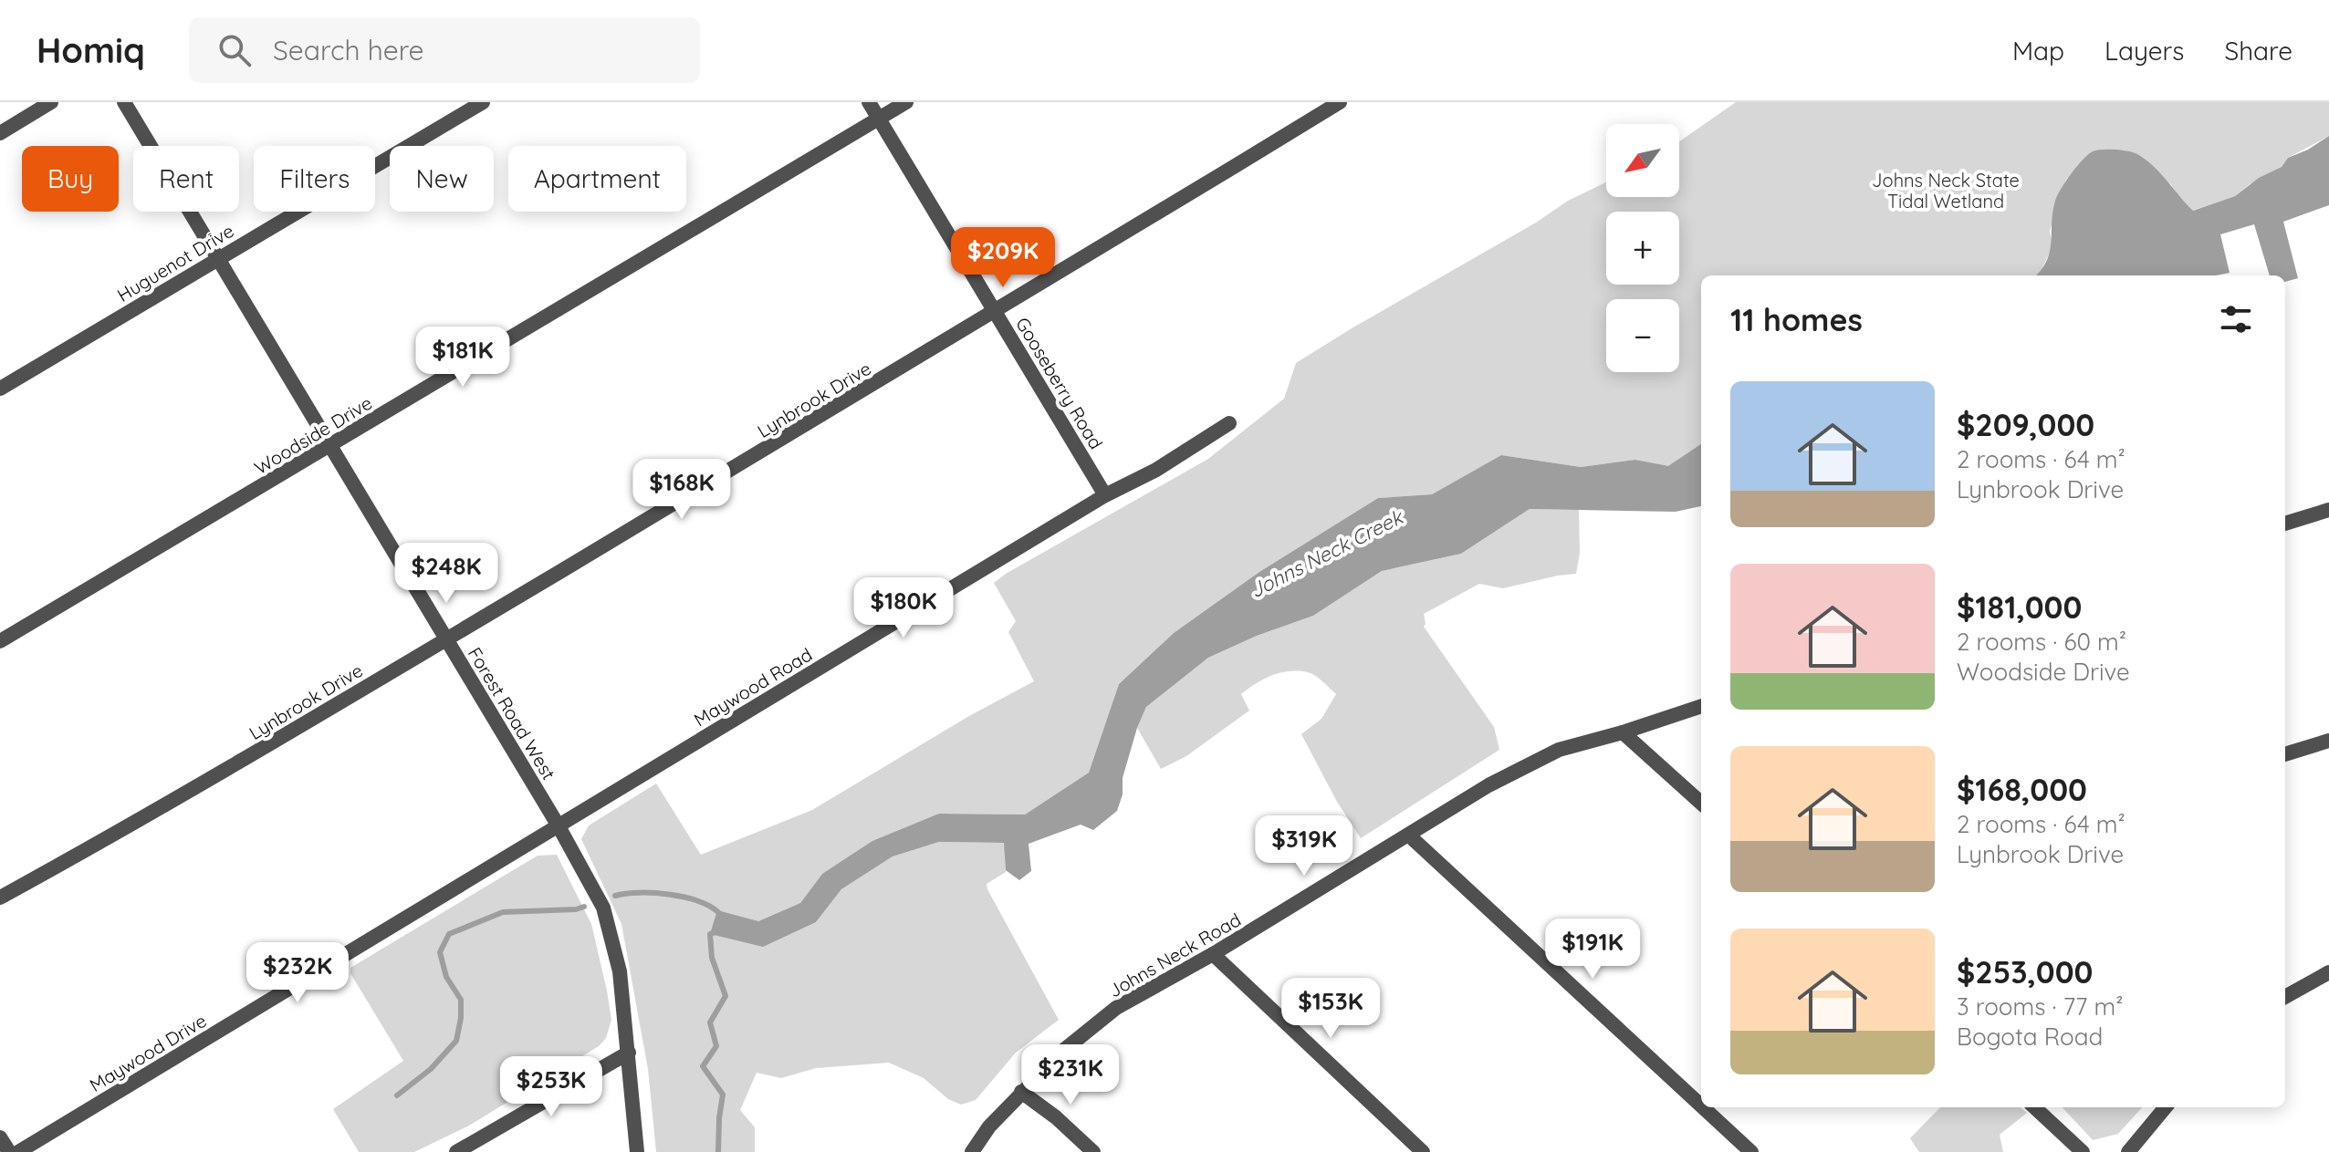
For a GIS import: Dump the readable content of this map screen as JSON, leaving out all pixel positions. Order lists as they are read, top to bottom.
{
  "streets": {
    "street": [
      "Huguenot Drive",
      "Gooseberry Road",
      "Lynbrook Drive",
      "Woodside Drive",
      "Maywood Road",
      "Forest Road West",
      "Johns Neck Road",
      "Maywood Drive"
    ]
  },
  "crossings": [
    ["Huguenot Drive", "Forest Road West"],
    ["Gooseberry Road", "Lynbrook Drive"],
    ["Gooseberry Road", "Woodside Drive"],
    ["Gooseberry Road", "Maywood Road"],
    ["Lynbrook Drive", "Forest Road West"],
    ["Woodside Drive", "Forest Road West"],
    ["Maywood Road", "Forest Road West"],
    ["Maywood Road", "Maywood Drive"],
    ["Forest Road West", "Maywood Drive"]
  ],
  "water": ["Johns Neck Creek"],
  "parks": ["Johns Neck State Tidal Wetland"],
  "north": "bottom left",
  "page": {
    "header": "Homiq",
    "search": "Search here",
    "nav": ["Map", "Layers", "Share"],
    "map_buttons": ["+", "−"],
    "chip": [
      "Buy",
      "Rent",
      "Filters",
      "New",
      "Apartment"
    ],
    "price": [
      "$209K",
      "$181K",
      "$168K",
      "$248K",
      "$180K",
      "$319K",
      "$191K",
      "$232K",
      "$153K",
      "$231K",
      "$253K"
    ],
    "heading": "11 homes",
    "list": [
      {
        "name": "$209,000",
        "note": "2 rooms · 64 m² · Lynbrook Drive"
      },
      {
        "name": "$181,000",
        "note": "2 rooms · 60 m² · Woodside Drive"
      },
      {
        "name": "$168,000",
        "note": "2 rooms · 64 m² · Lynbrook Drive"
      },
      {
        "name": "$253,000",
        "note": "3 rooms · 77 m² · Bogota Road"
      }
    ]
  }
}
